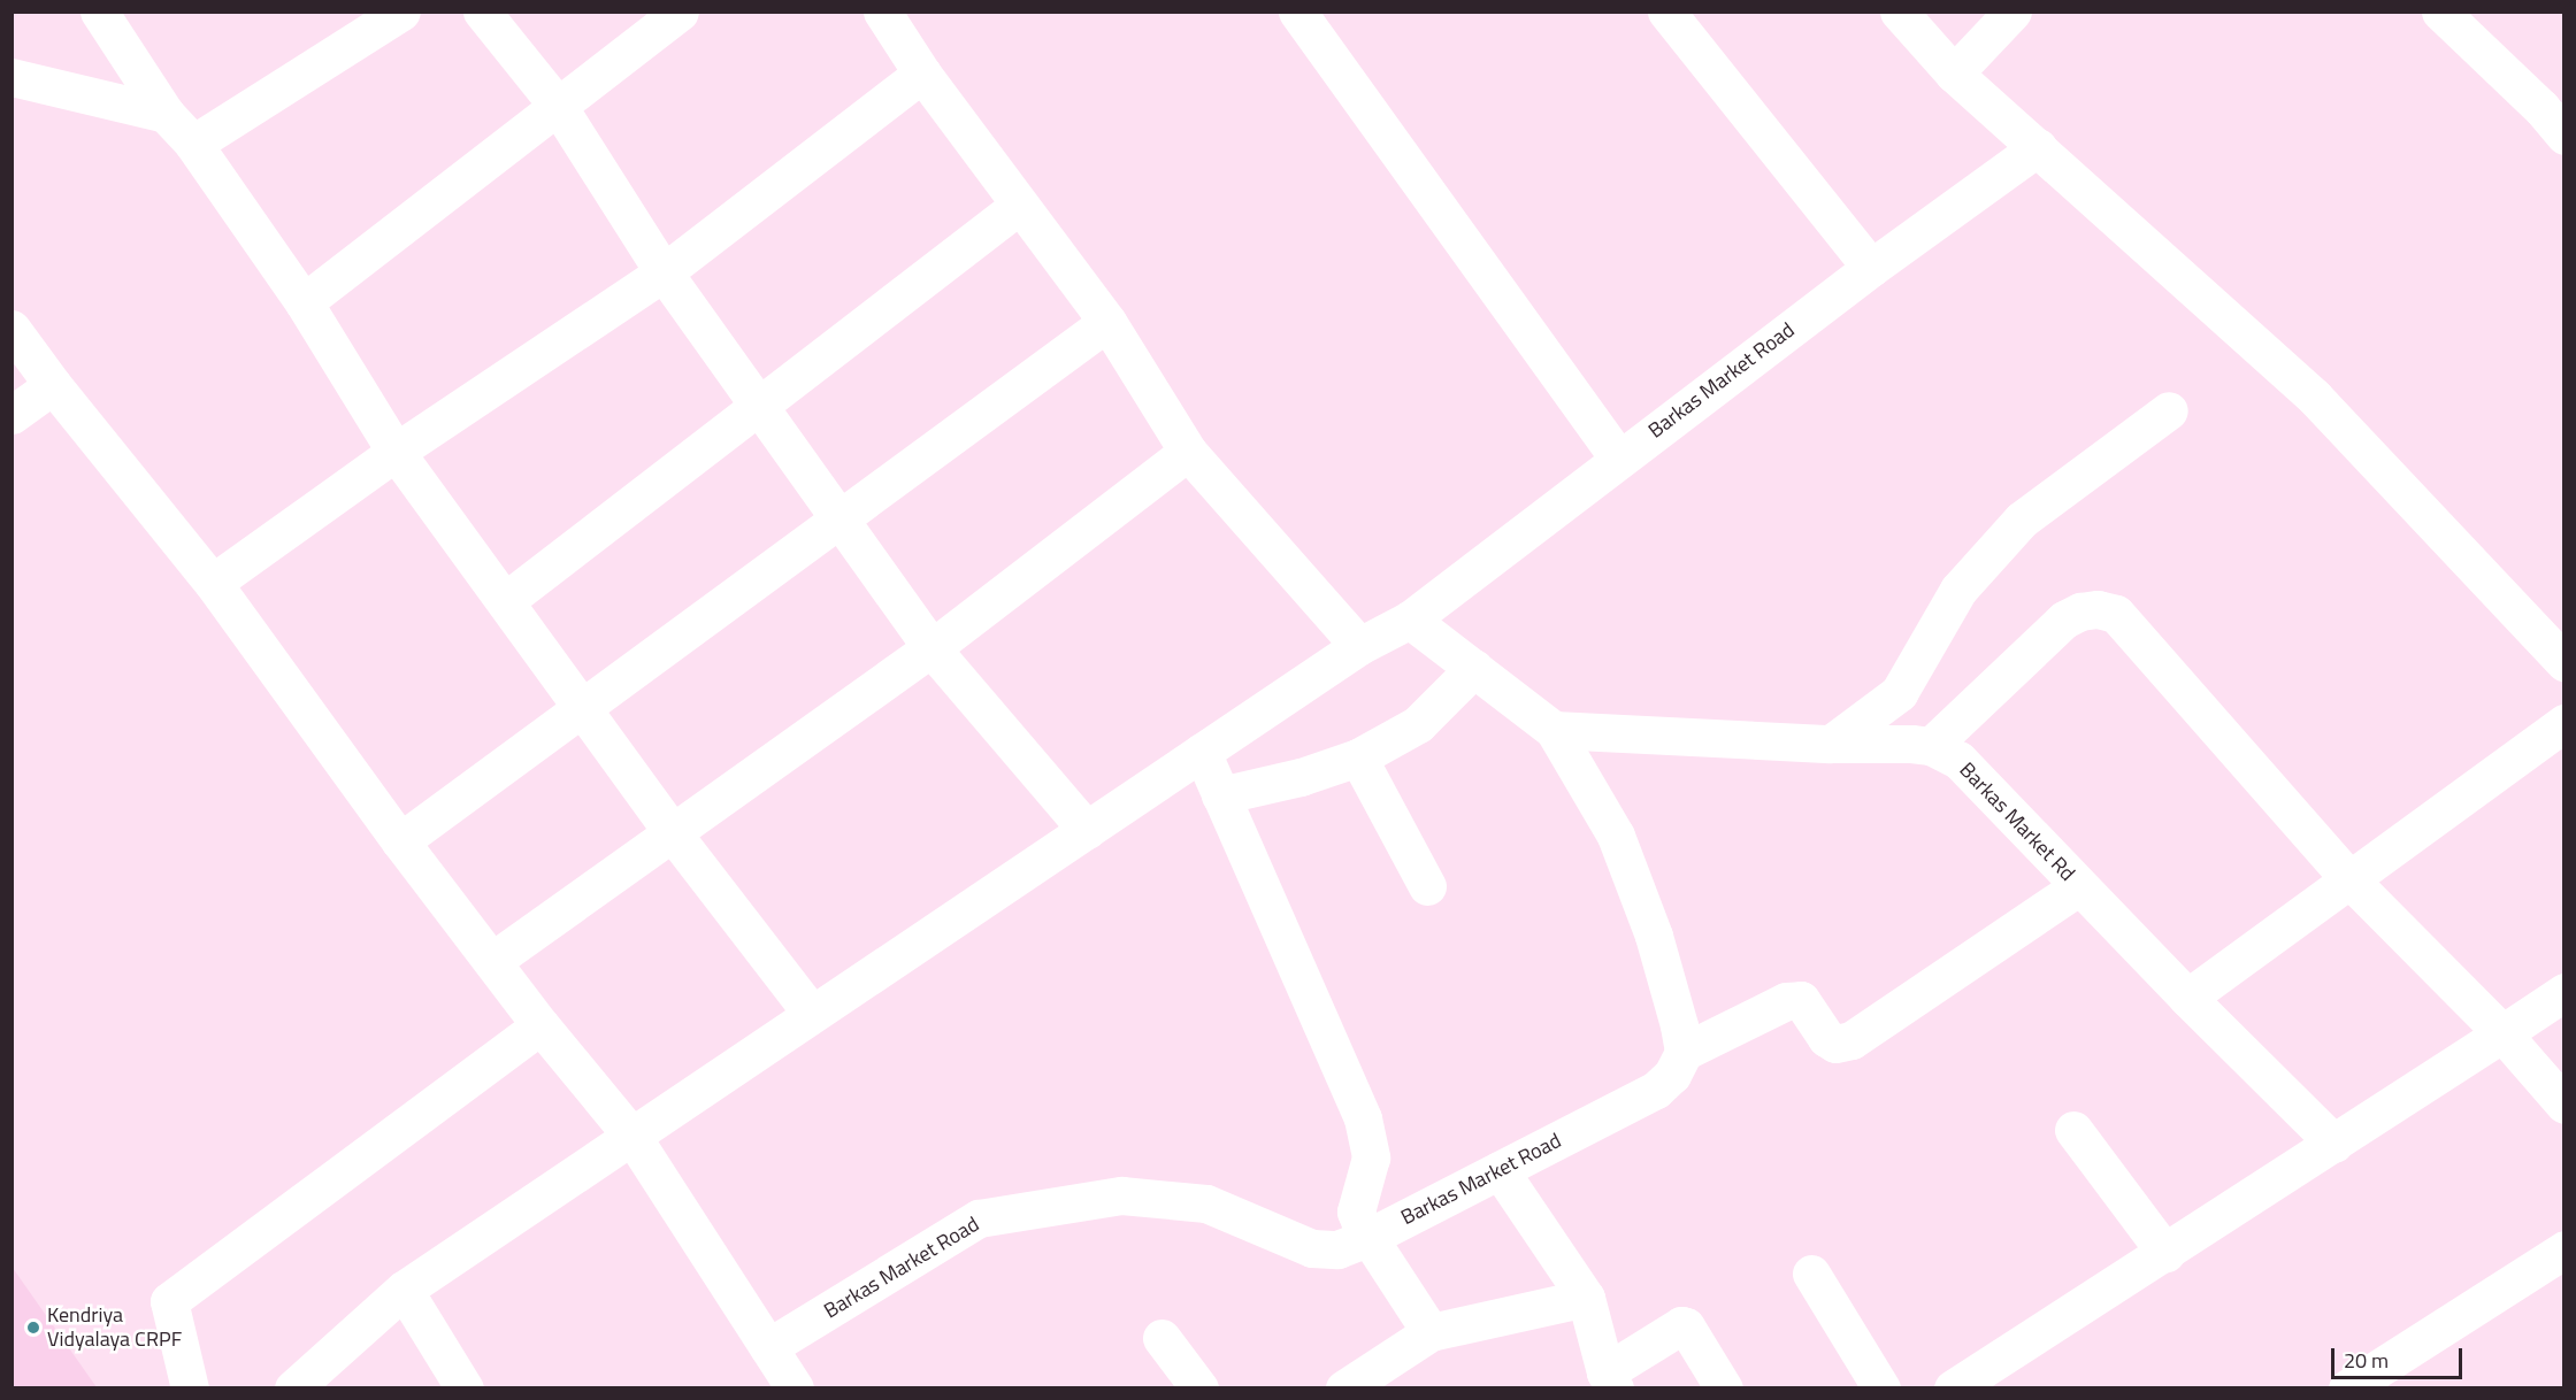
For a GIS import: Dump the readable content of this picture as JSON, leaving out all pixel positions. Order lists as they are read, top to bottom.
{
  "streets": {
    "street": ["Barkas Market Road", "Barkas Market Rd"]
  },
  "places": ["Kendriya Vidyalaya CRPF"],
  "scale_bar": "20 m"
}
